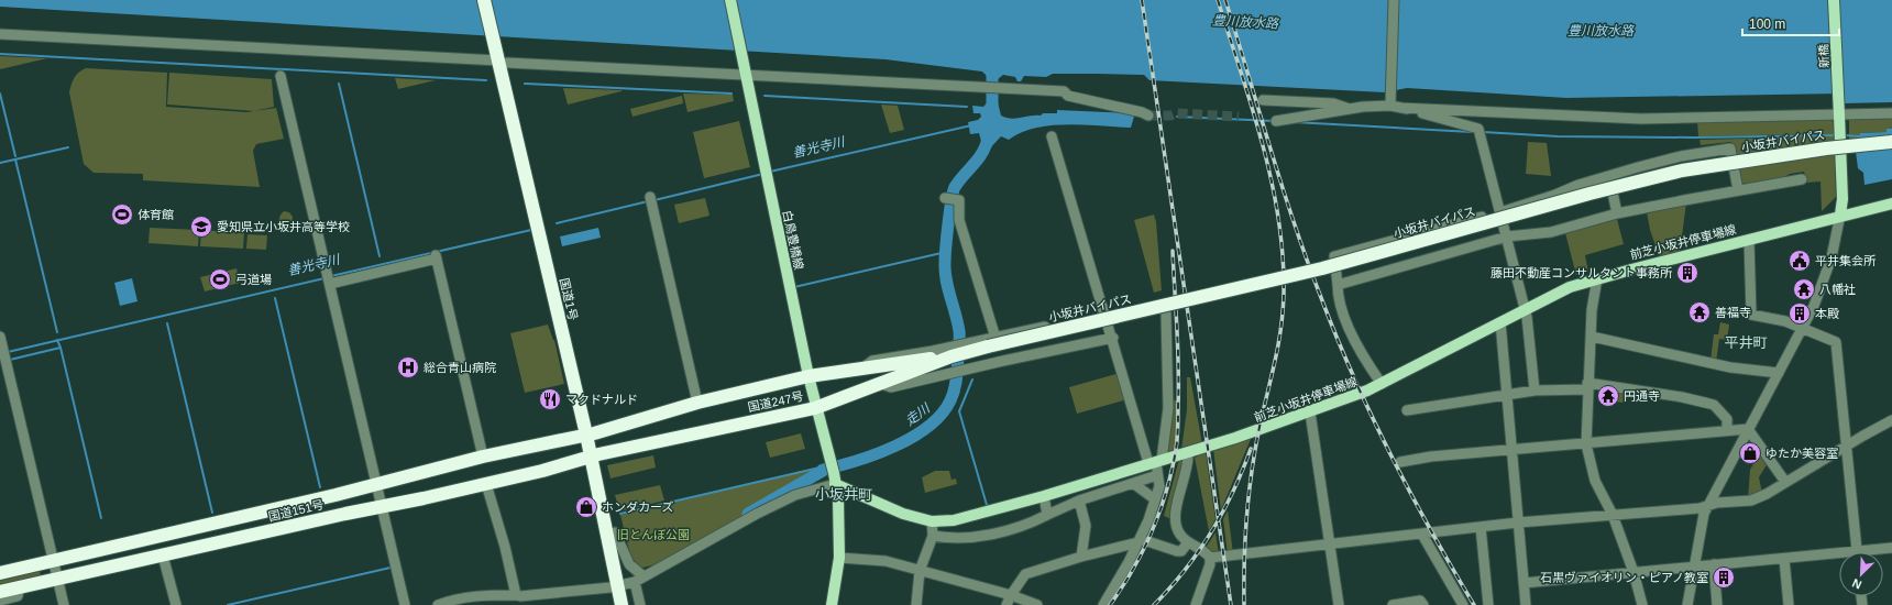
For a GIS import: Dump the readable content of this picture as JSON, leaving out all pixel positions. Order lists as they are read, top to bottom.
{
  "streets": {
    "highway": [
      "小坂井バイパス",
      "国道1号",
      "国道247号",
      "国道151号"
    ],
    "main road": ["新橋", "白鳥豊橋線", "前芝小坂井停車場線"]
  },
  "crossings": [
    ["新橋", "前芝小坂井停車場線"],
    ["小坂井バイパス", "国道247号"],
    ["白鳥豊橋線", "前芝小坂井停車場線"],
    ["白鳥豊橋線", "国道247号"],
    ["国道1号", "国道247号"],
    ["国道1号", "国道151号"],
    ["国道247号", "国道151号"]
  ],
  "districts": ["平井町", "小坂井町"],
  "water": ["豊川放水路", "善光寺川", "走川"],
  "parks": ["旧とんぼ公園"],
  "places": {
    "sports": ["体育館", "弓道場"],
    "school or university": ["愛知県立小坂井高等学校"],
    "public building": ["平井集会所"],
    "building": ["藤田不動産コンサルタント事務所", "本殿", "石黒ヴァイオリン・ピアノ教室"],
    "temple": ["八幡社", "善福寺", "円通寺"],
    "hospital": ["総合青山病院"],
    "restaurant": ["マクドナルド"],
    "shop": ["ゆたか美容室", "ホンダカーズ"]
  },
  "scale_bar": "100 m",
  "north": "bottom left"
}
